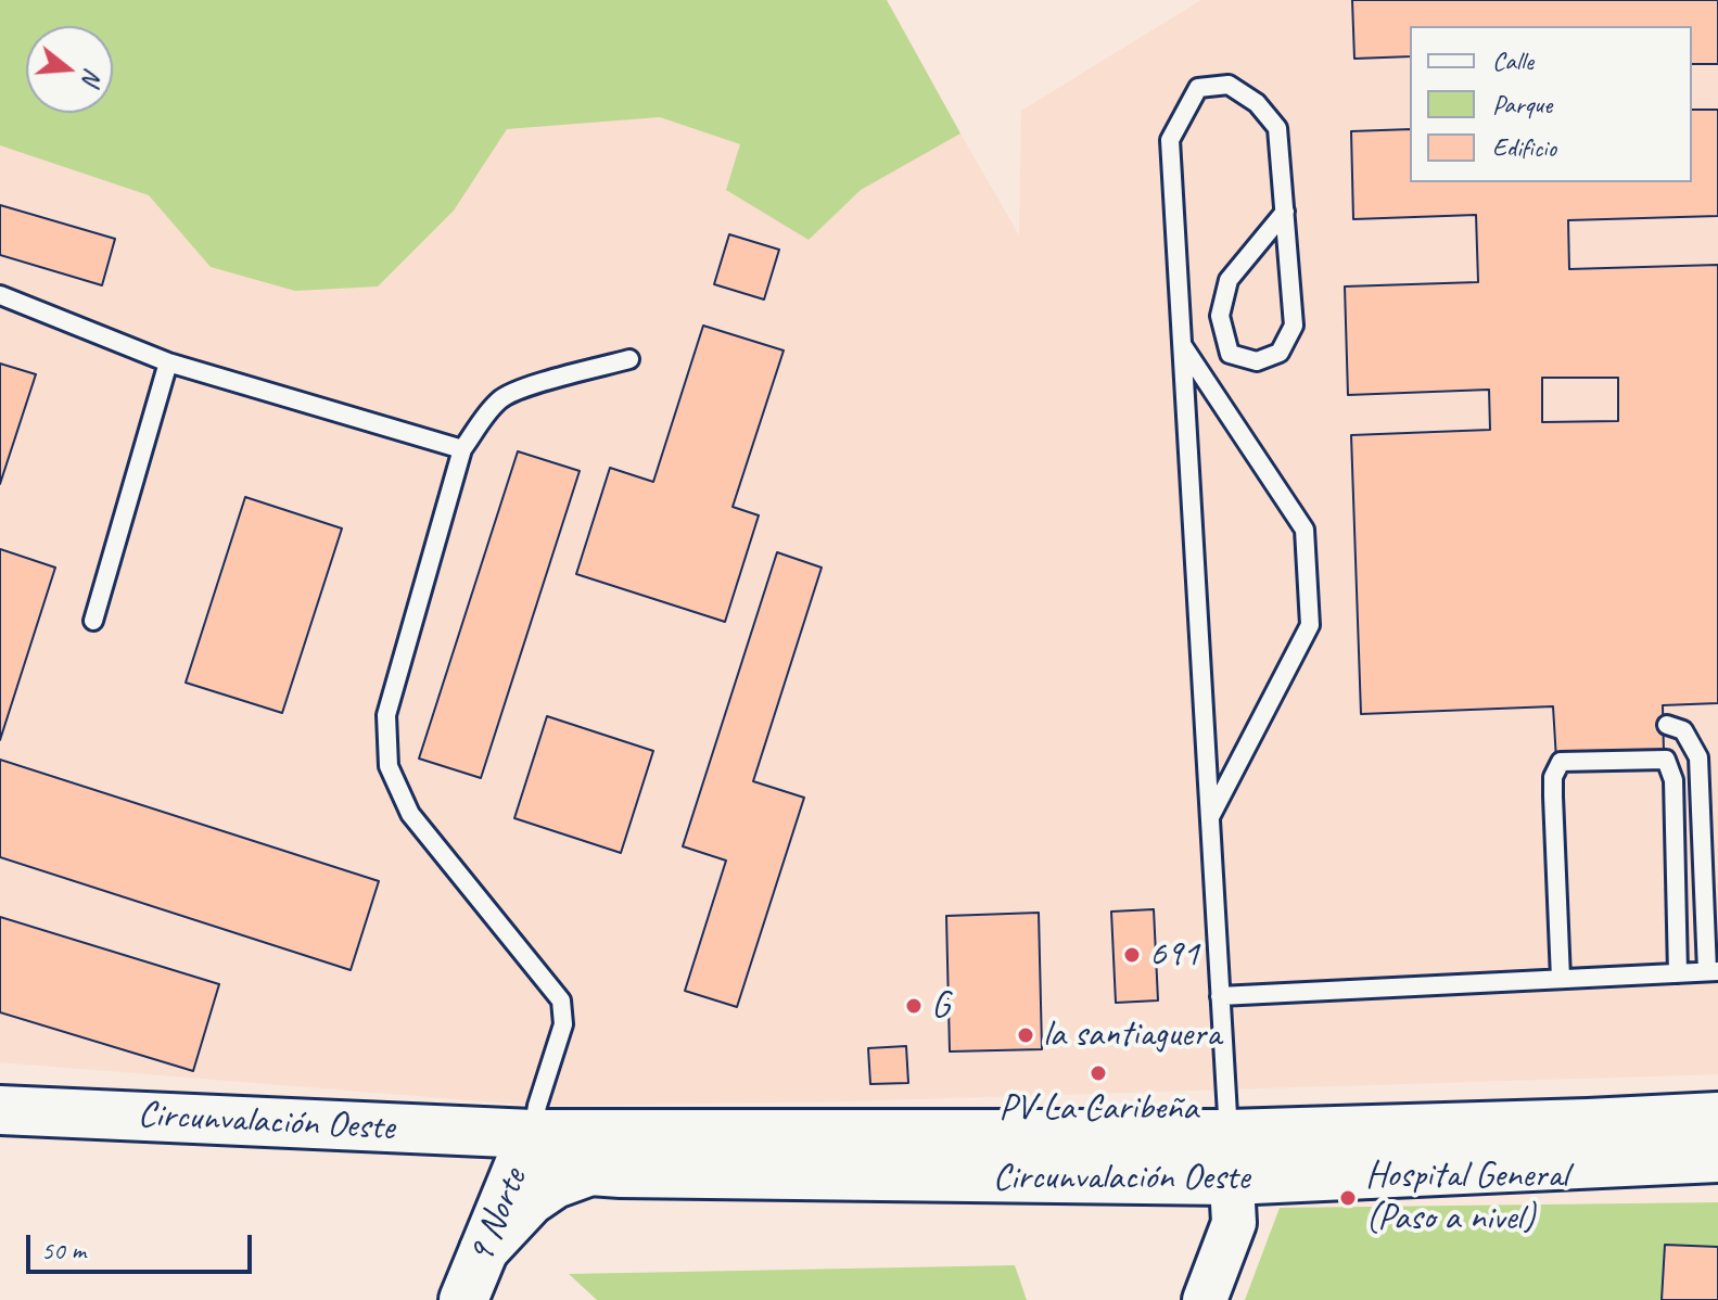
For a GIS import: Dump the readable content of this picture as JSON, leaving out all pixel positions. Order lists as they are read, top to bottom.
{
  "streets": {
    "main road": ["Circunvalación Oeste", "9 Norte"]
  },
  "crossings": [
    ["Circunvalación Oeste", "9 Norte"]
  ],
  "places": [
    "691",
    "G",
    "la santiaguera",
    "PV La Caribeña",
    "Hospital General (Paso a nivel)"
  ],
  "legend": ["Calle", "Parque", "Edificio"],
  "scale_bar": "50 m",
  "north": "right"
}
